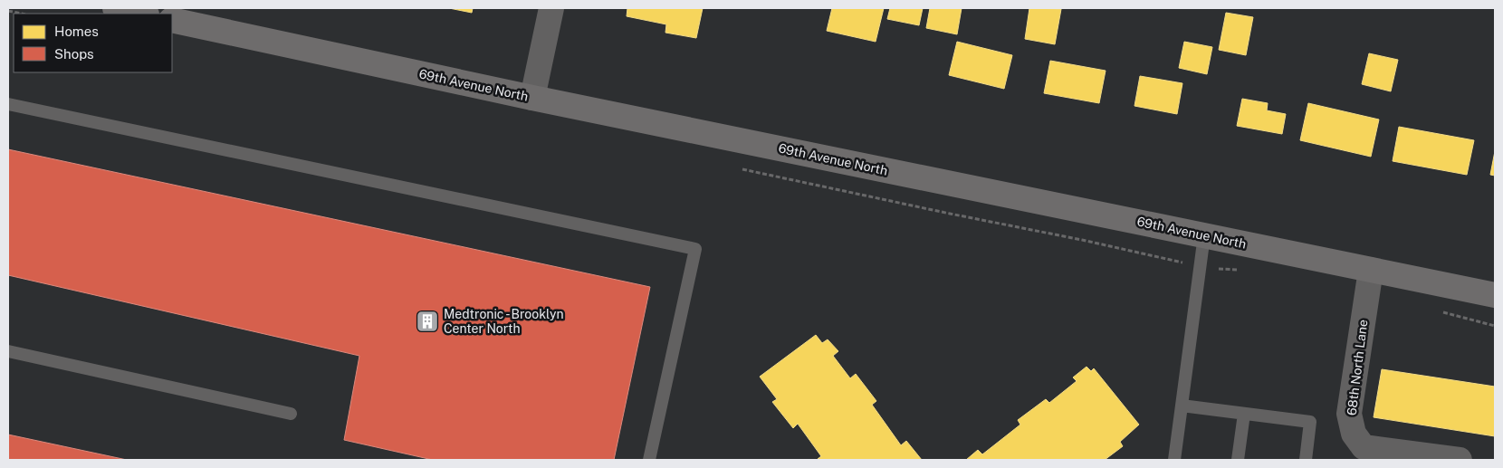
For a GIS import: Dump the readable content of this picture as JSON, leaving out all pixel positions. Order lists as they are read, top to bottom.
{
  "streets": {
    "street": ["69th Avenue North", "68th North Lane"]
  },
  "crossings": [
    ["69th Avenue North", "68th North Lane"]
  ],
  "places": {
    "building": ["Medtronic - Brooklyn Center North"]
  },
  "legend": ["Homes", "Shops"]
}
